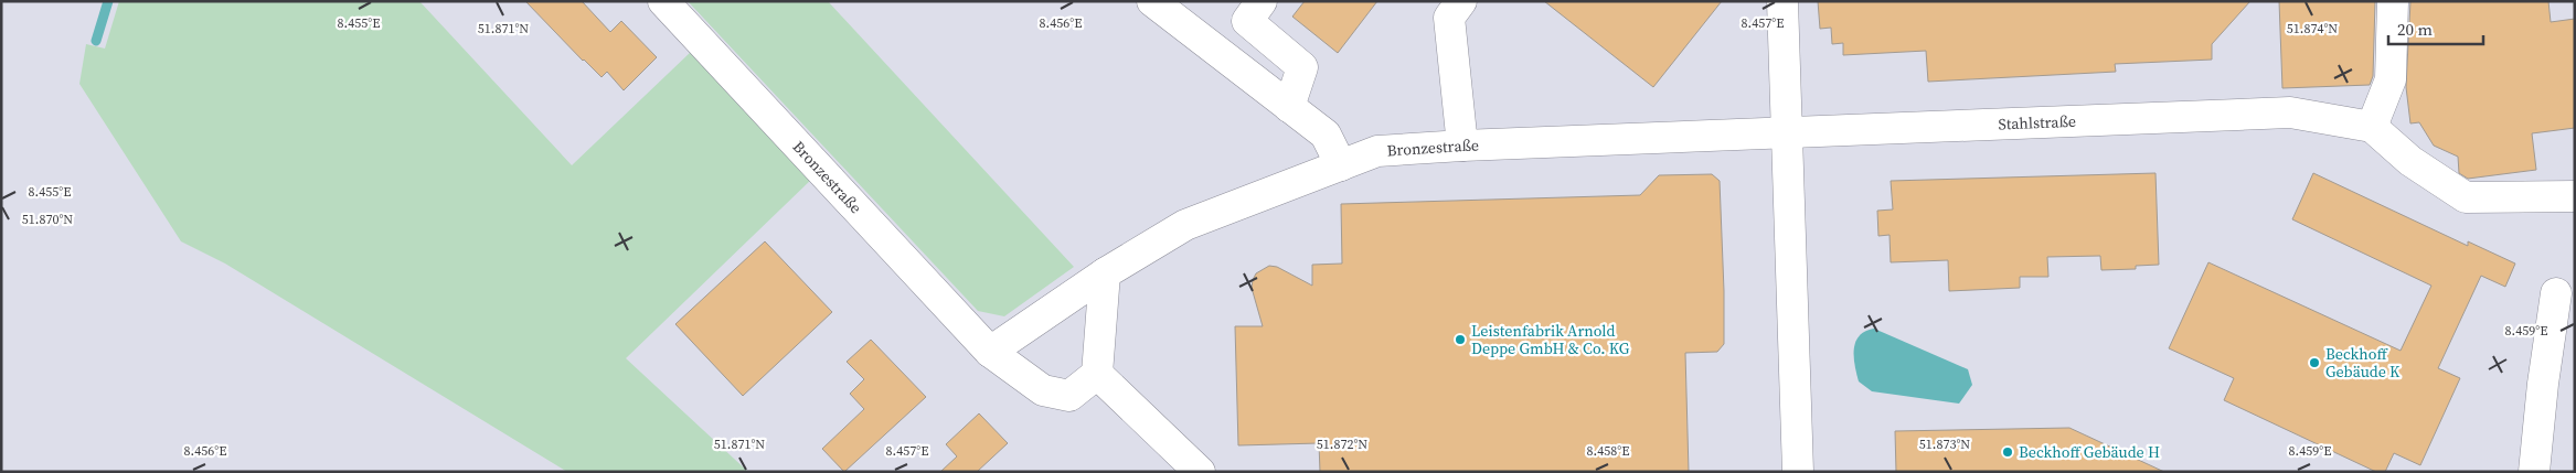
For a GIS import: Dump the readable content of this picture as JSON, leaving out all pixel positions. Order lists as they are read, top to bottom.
{
  "streets": {
    "street": ["Stahlstraße", "Bronzestraße"]
  },
  "crossings": [
    ["Stahlstraße", "Bronzestraße"]
  ],
  "places": ["Leistenfabrik Arnold Deppe GmbH & Co. KG", "Beckhoff Gebäude K", "Beckhoff Gebäude H"],
  "scale_bar": "20 m",
  "coordinates": [
    "8.455°E",
    "8.456°E",
    "8.457°E",
    "51.871°N",
    "51.874°N",
    "51.870°N",
    "8.459°E",
    "51.872°N",
    "51.873°N",
    "8.458°E"
  ]
}
